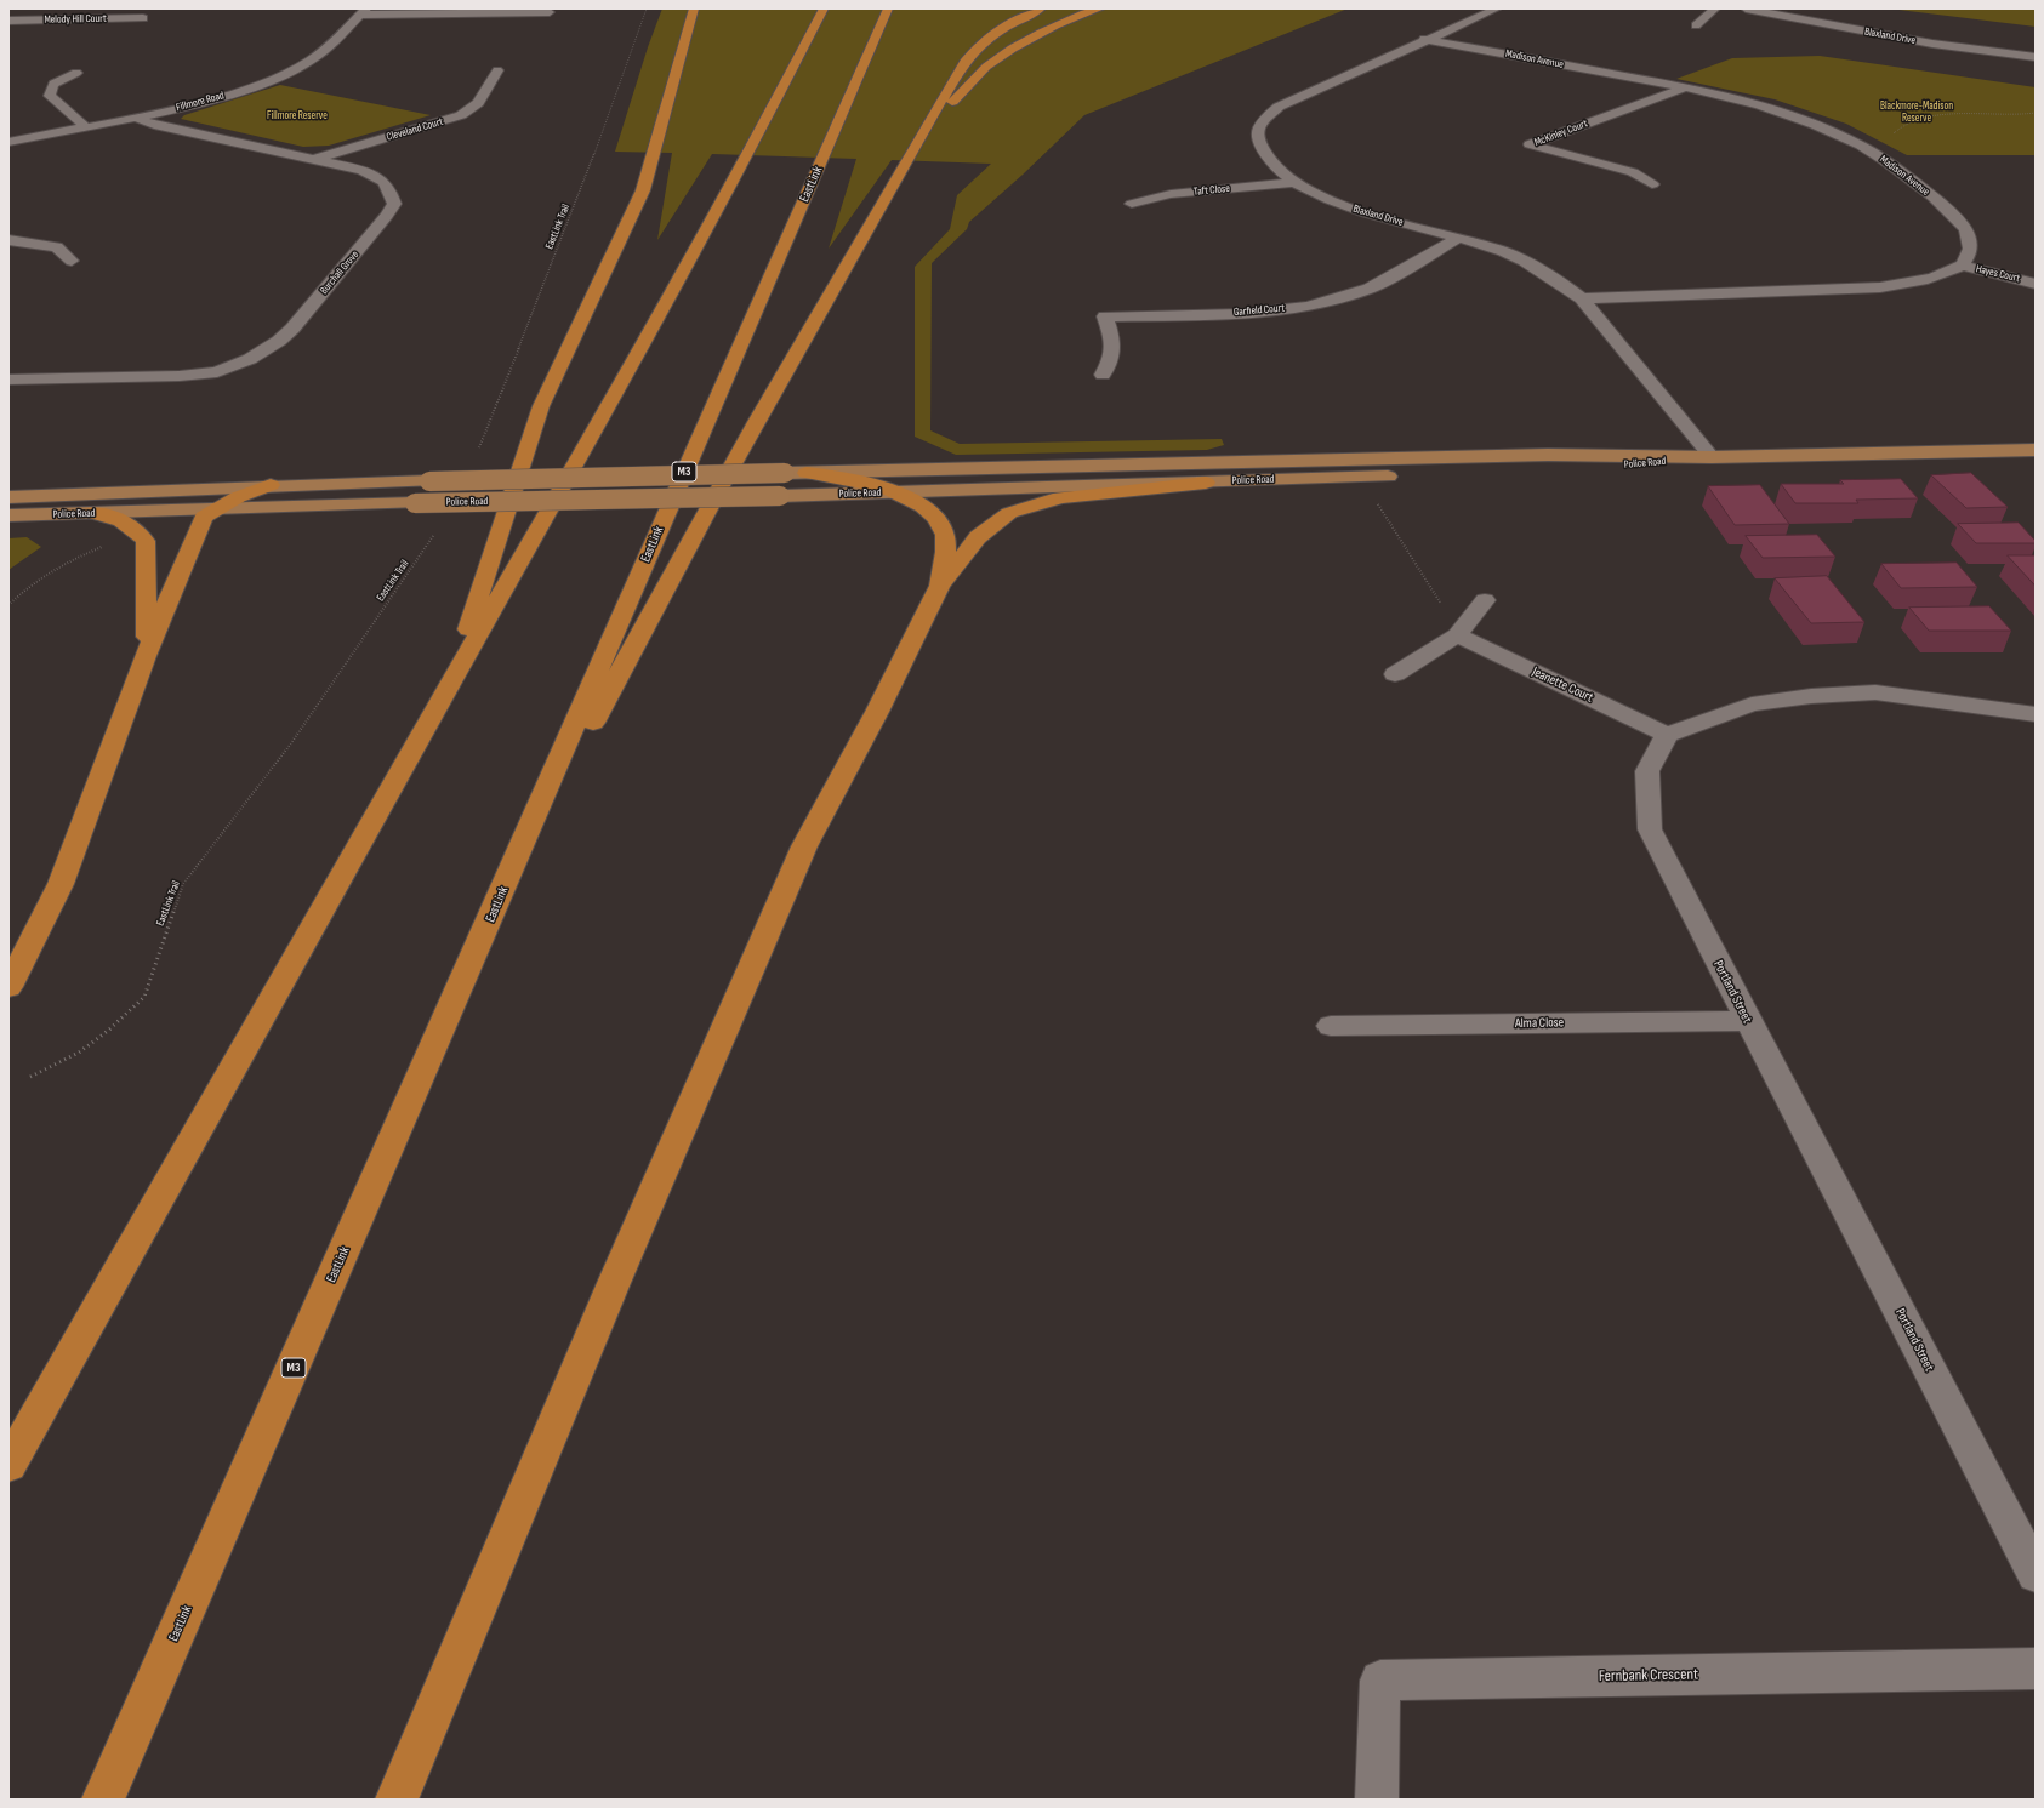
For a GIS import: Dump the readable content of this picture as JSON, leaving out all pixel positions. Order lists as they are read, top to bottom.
{
  "streets": {
    "highway": ["EastLink", "M3"],
    "main road": ["Police Road"],
    "street": [
      "Melody Hill Court",
      "Blaxland Drive",
      "Madison Avenue",
      "Fillmore Road",
      "Cleveland Court",
      "McKinley Court",
      "Taft Close",
      "Burchall Grove",
      "Hayes Court",
      "Garfield Court",
      "Jeanette Court",
      "Portland Street",
      "Alma Close",
      "Fernbank Crescent"
    ],
    "path": ["EastLink Trail"]
  },
  "crossings": [
    ["Blaxland Drive", "Madison Avenue"],
    ["Blaxland Drive", "Taft Close"],
    ["Blaxland Drive", "Garfield Court"],
    ["Blaxland Drive", "Police Road"],
    ["Madison Avenue", "McKinley Court"],
    ["Madison Avenue", "Hayes Court"],
    ["Fillmore Road", "Burchall Grove"],
    ["Cleveland Court", "Burchall Grove"],
    ["Jeanette Court", "Portland Street"],
    ["Portland Street", "Alma Close"]
  ],
  "parks": ["Blackmore-Madison Reserve", "Fillmore Reserve"]
}
